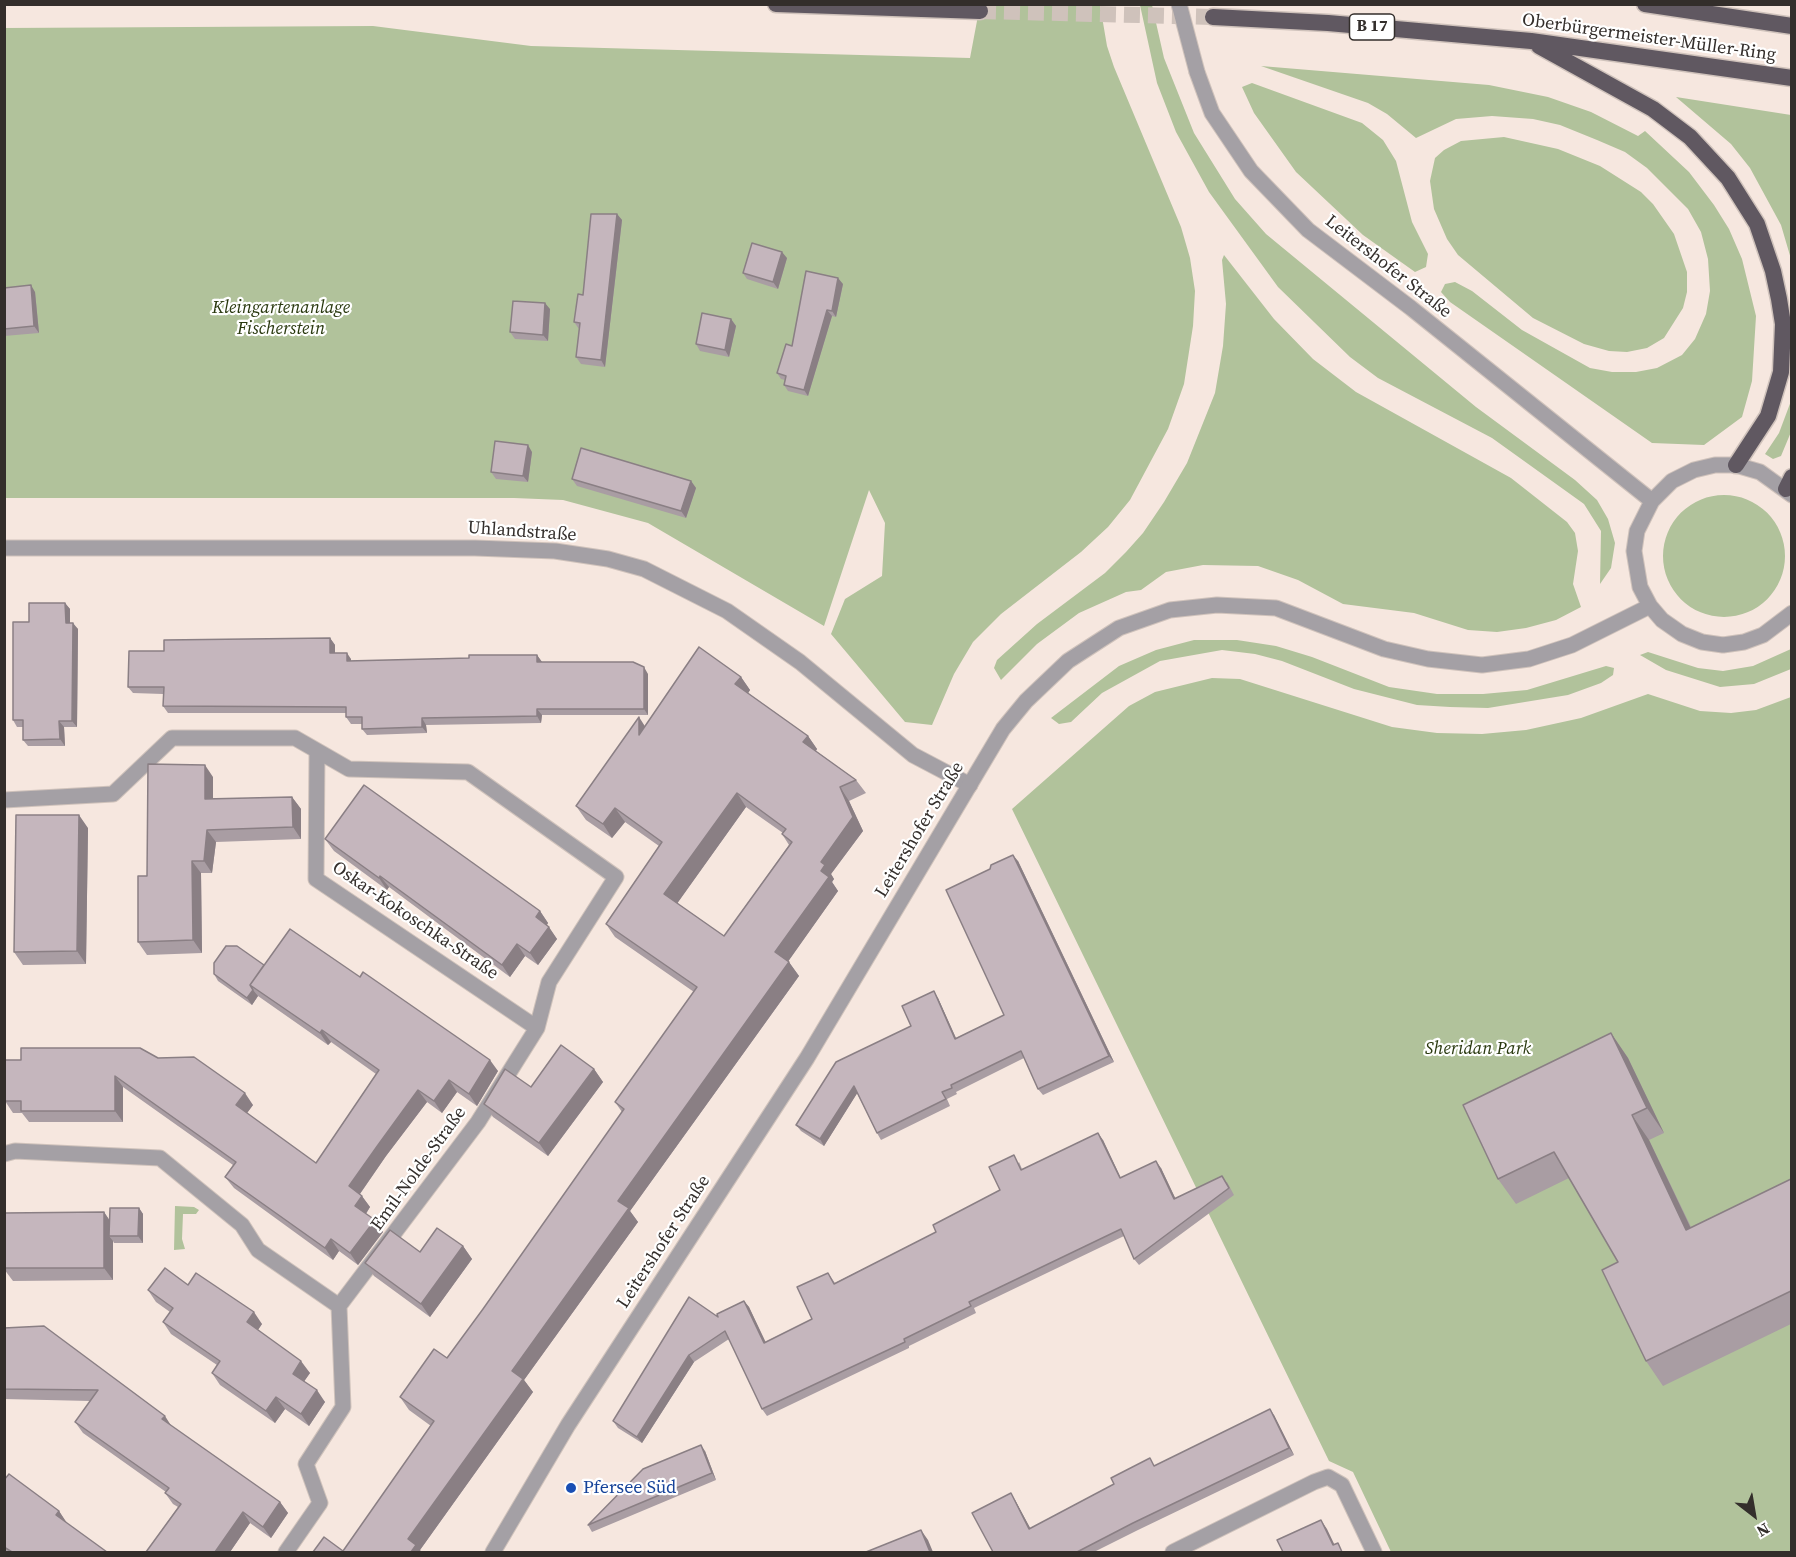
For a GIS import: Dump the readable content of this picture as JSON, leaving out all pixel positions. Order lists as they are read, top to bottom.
{
  "streets": {
    "highway": ["B 17", "Oberbürgermeister-Müller-Ring"],
    "street": [
      "Leitershofer Straße",
      "Uhlandstraße",
      "Oskar-Kokoschka-Straße",
      "Emil-Nolde-Straße"
    ]
  },
  "crossings": [
    ["Leitershofer Straße", "Uhlandstraße"],
    ["Oskar-Kokoschka-Straße", "Emil-Nolde-Straße"]
  ],
  "parks": ["Kleingartenanlage Fischerstein", "Sheridan Park"],
  "places": ["Pfersee Süd"],
  "north": "bottom right"
}
